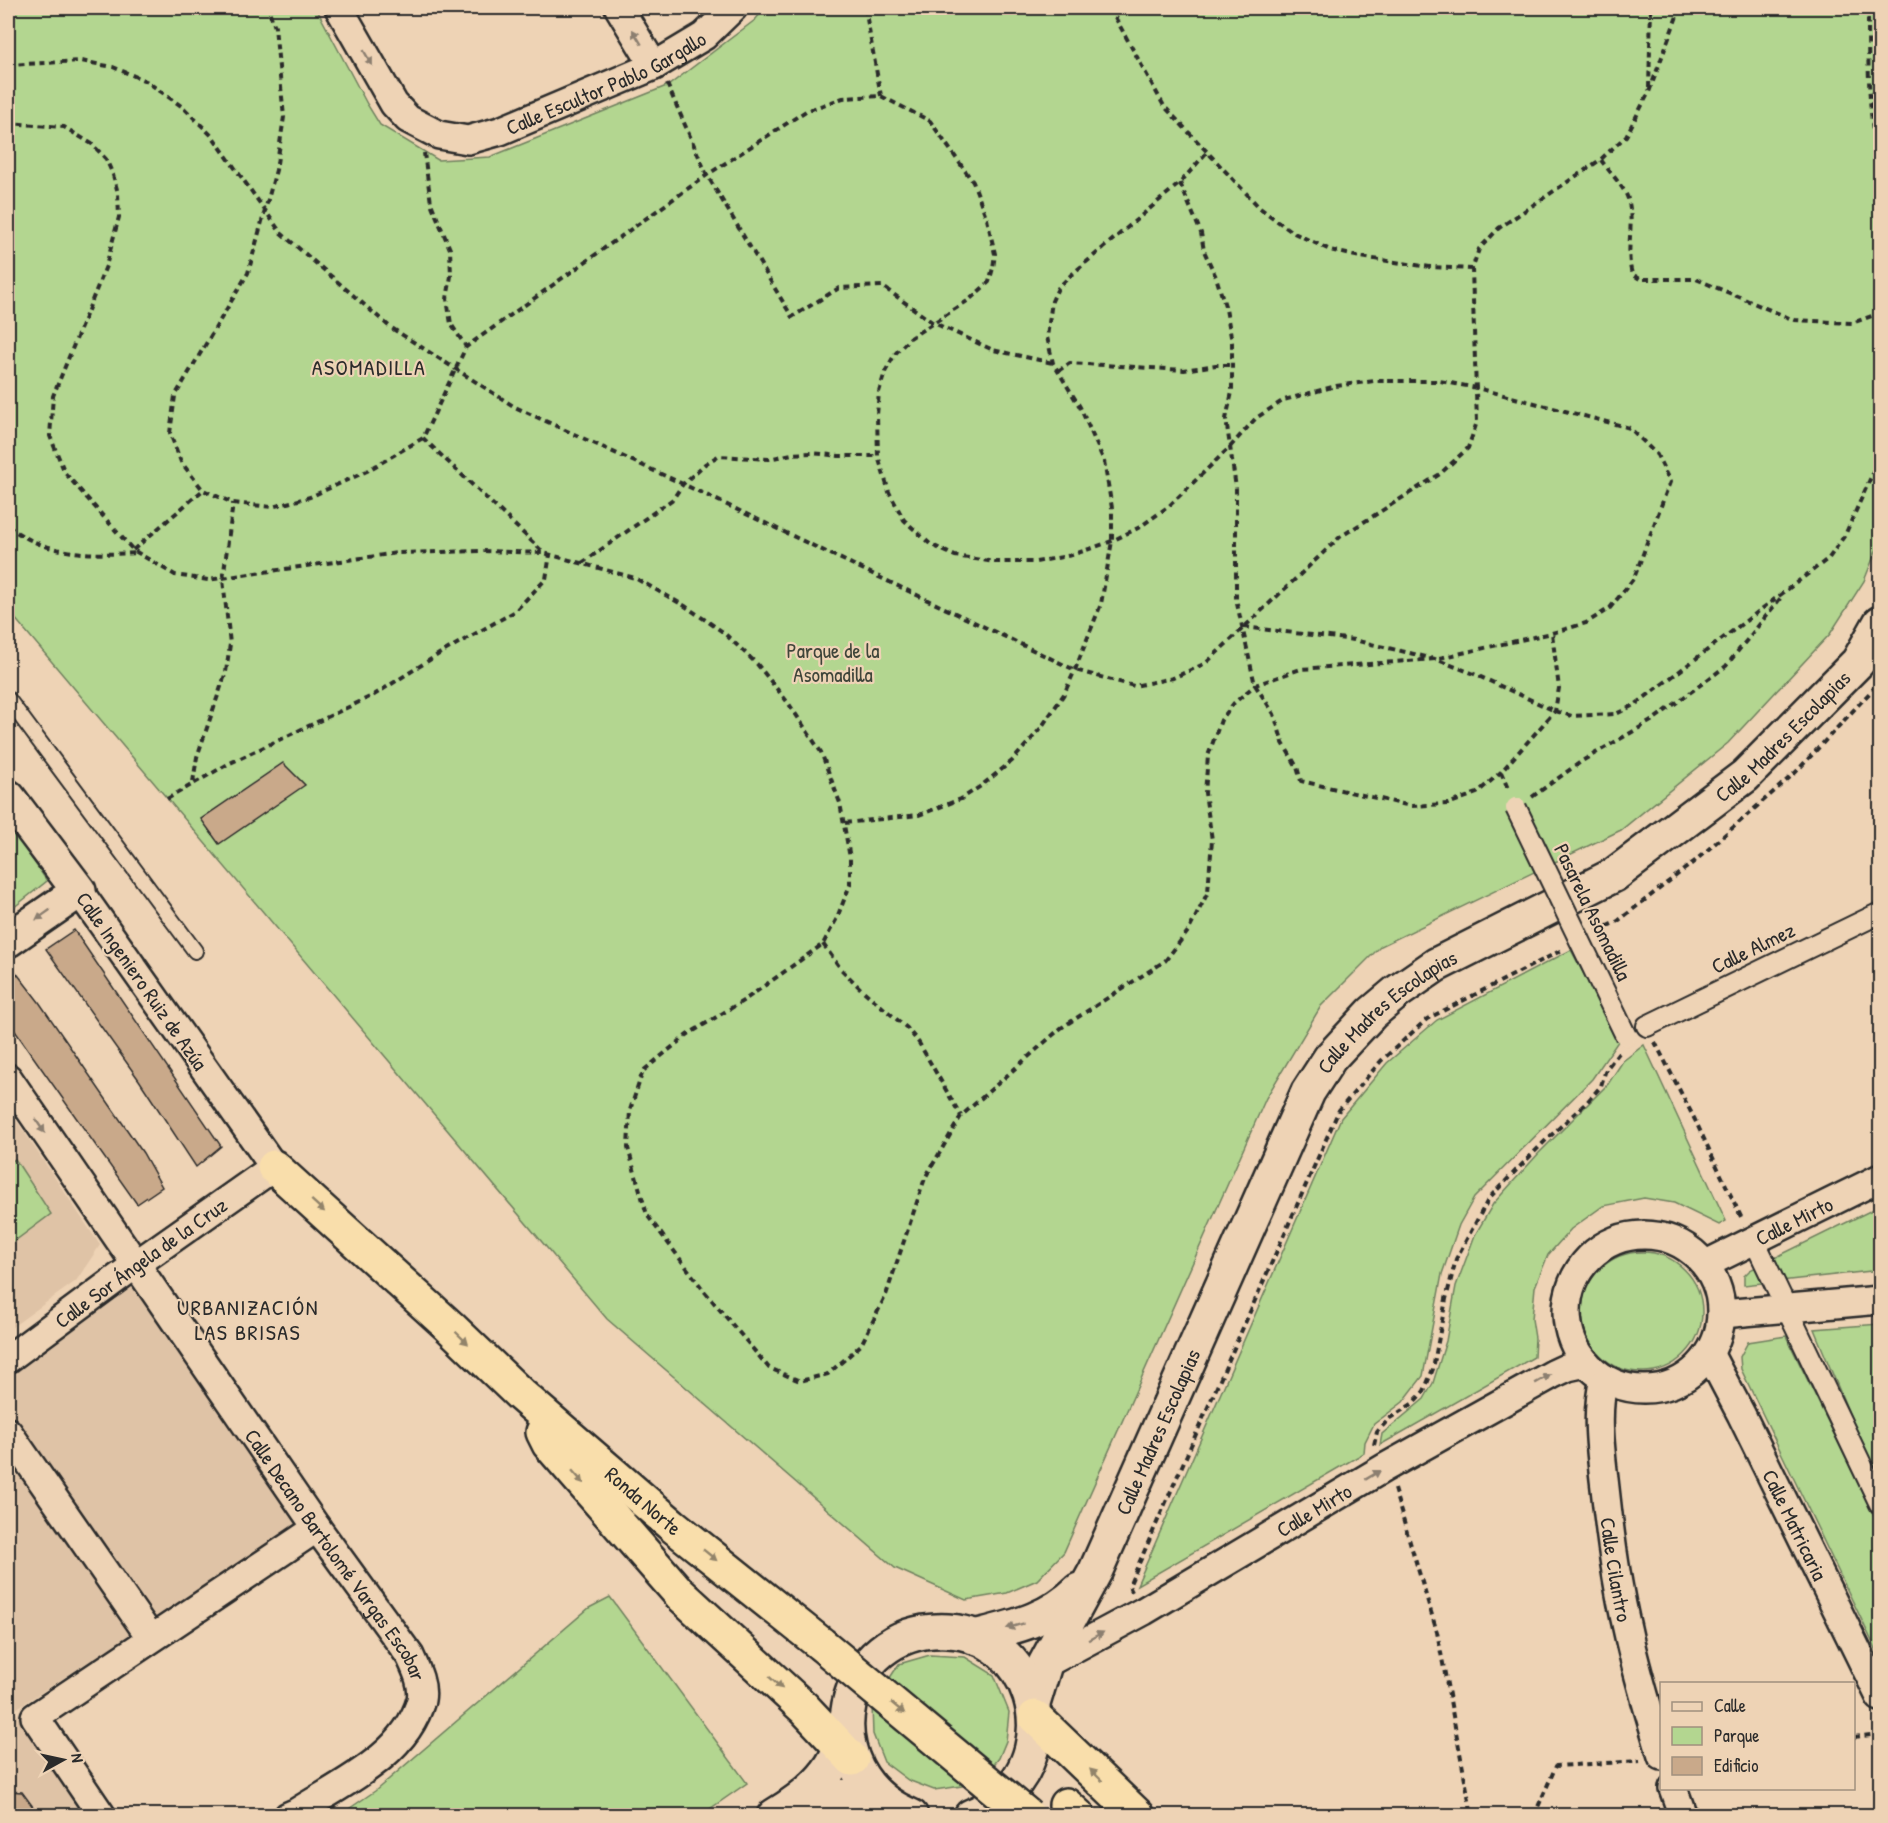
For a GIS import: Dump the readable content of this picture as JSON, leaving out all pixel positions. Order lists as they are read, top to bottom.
{
  "streets": {
    "highway": ["Ronda Norte"],
    "street": [
      "Calle Escultor Pablo Gargallo",
      "Calle Madres Escolapias",
      "Pasarela Asomadilla",
      "Calle Almez",
      "Calle Ingeniero Ruiz de Azúa",
      "Calle Mirto",
      "Calle Sor Ángela de la Cruz",
      "Calle Matricaria",
      "Calle Decano Bartolomé Vargas Escobar",
      "Calle Cilantro"
    ]
  },
  "crossings": [
    ["Calle Madres Escolapias", "Calle Mirto"],
    ["Calle Ingeniero Ruiz de Azúa", "Calle Sor Ángela de la Cruz"],
    ["Calle Ingeniero Ruiz de Azúa", "Ronda Norte"],
    ["Calle Mirto", "Calle Matricaria"],
    ["Calle Mirto", "Calle Cilantro"],
    ["Calle Sor Ángela de la Cruz", "Ronda Norte"],
    ["Calle Sor Ángela de la Cruz", "Calle Decano Bartolomé Vargas Escobar"],
    ["Calle Matricaria", "Calle Cilantro"]
  ],
  "one_way": ["Calle Mirto"],
  "districts": ["ASOMADILLA", "URBANIZACIÓN LAS BRISAS"],
  "parks": ["Parque de la Asomadilla"],
  "legend": ["Calle", "Parque", "Edificio"],
  "north": "right"
}
